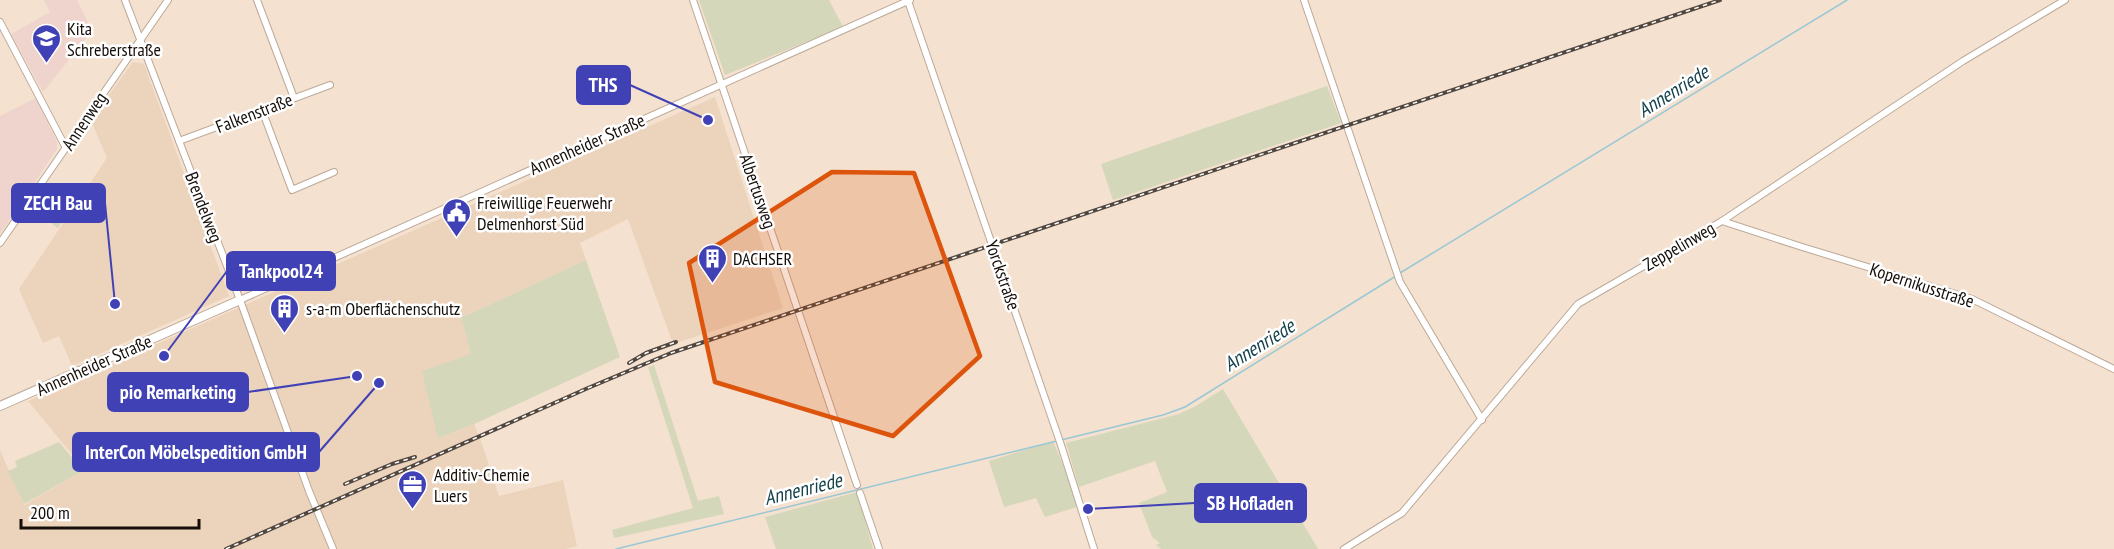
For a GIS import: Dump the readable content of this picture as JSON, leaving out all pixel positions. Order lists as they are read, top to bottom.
{
  "streets": {
    "street": [
      "Falkenstraße",
      "Annenweg",
      "Annenheider Straße",
      "Albertusweg",
      "Brendelweg",
      "Zeppelinweg",
      "Yorckstraße",
      "Kopernikusstraße"
    ]
  },
  "crossings": [
    ["Falkenstraße", "Brendelweg"],
    ["Annenweg", "Brendelweg"],
    ["Annenheider Straße", "Albertusweg"],
    ["Annenheider Straße", "Brendelweg"],
    ["Annenheider Straße", "Yorckstraße"],
    ["Zeppelinweg", "Kopernikusstraße"]
  ],
  "water": ["Annenriede"],
  "places": {
    "school or university": ["Kita Schreberstraße"],
    "other": [
      "THS",
      "ZECH Bau",
      "Tankpool24",
      "pio Remarketing",
      "InterCon Möbelspedition GmbH",
      "SB Hofladen"
    ],
    "public building": ["Freiwillige Feuerwehr Delmenhorst Süd"],
    "building": ["DACHSER", "s-a-m Oberflächenschutz"],
    "office": ["Additiv-Chemie Luers"]
  },
  "scale_bar": "200 m"
}
